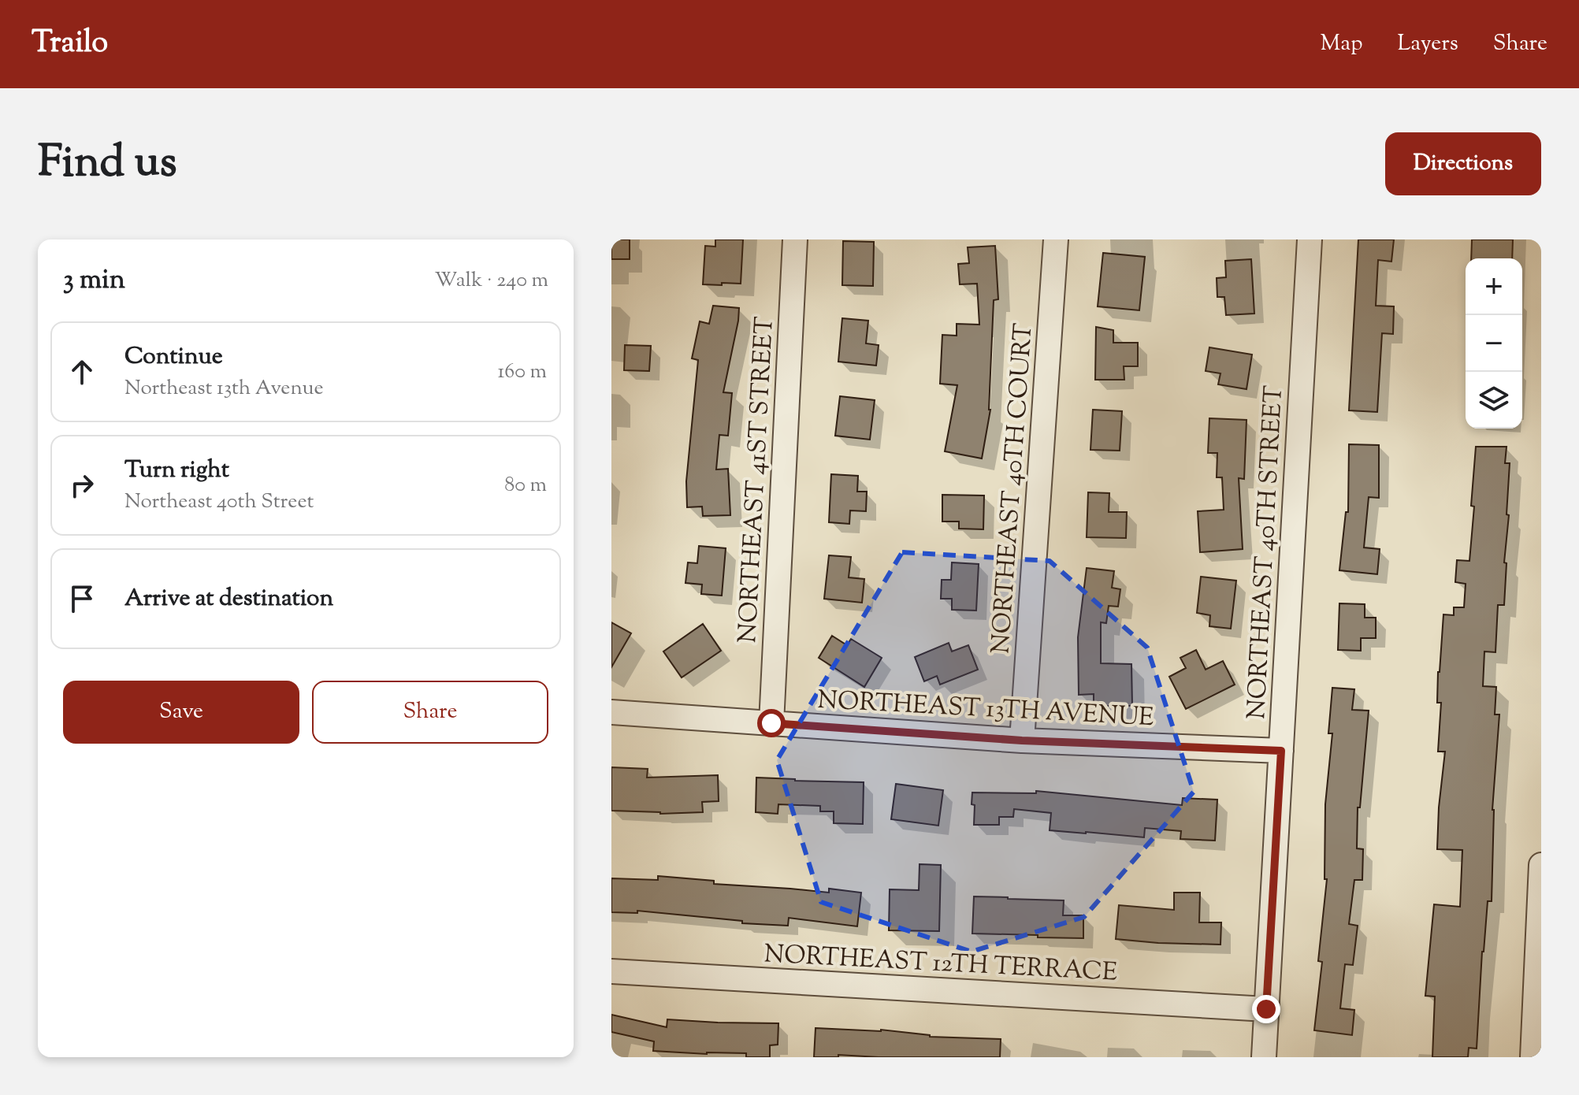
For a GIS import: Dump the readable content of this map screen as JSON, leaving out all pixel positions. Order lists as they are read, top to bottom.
{
  "streets": {
    "street": [
      "NORTHEAST 41ST STREET",
      "NORTHEAST 40TH COURT",
      "NORTHEAST 40TH STREET",
      "NORTHEAST 13TH AVENUE",
      "NORTHEAST 12TH TERRACE"
    ]
  },
  "crossings": [
    ["NORTHEAST 41ST STREET", "NORTHEAST 13TH AVENUE"],
    ["NORTHEAST 40TH COURT", "NORTHEAST 13TH AVENUE"],
    ["NORTHEAST 40TH STREET", "NORTHEAST 13TH AVENUE"],
    ["NORTHEAST 40TH STREET", "NORTHEAST 12TH TERRACE"]
  ],
  "page": {
    "header": "Trailo",
    "nav": ["Map", "Layers", "Share"],
    "title": "Find us",
    "buttons": [
      "Directions",
      ["Save", "Share"]
    ],
    "heading": ["3 min", "Walk · 240 m"],
    "map_buttons": ["+", "−"],
    "list": [
      ["Continue", "Northeast 13th Avenue", "160 m"],
      ["Turn right", "Northeast 40th Street", "80 m"],
      "Arrive at destination"
    ]
  }
}
